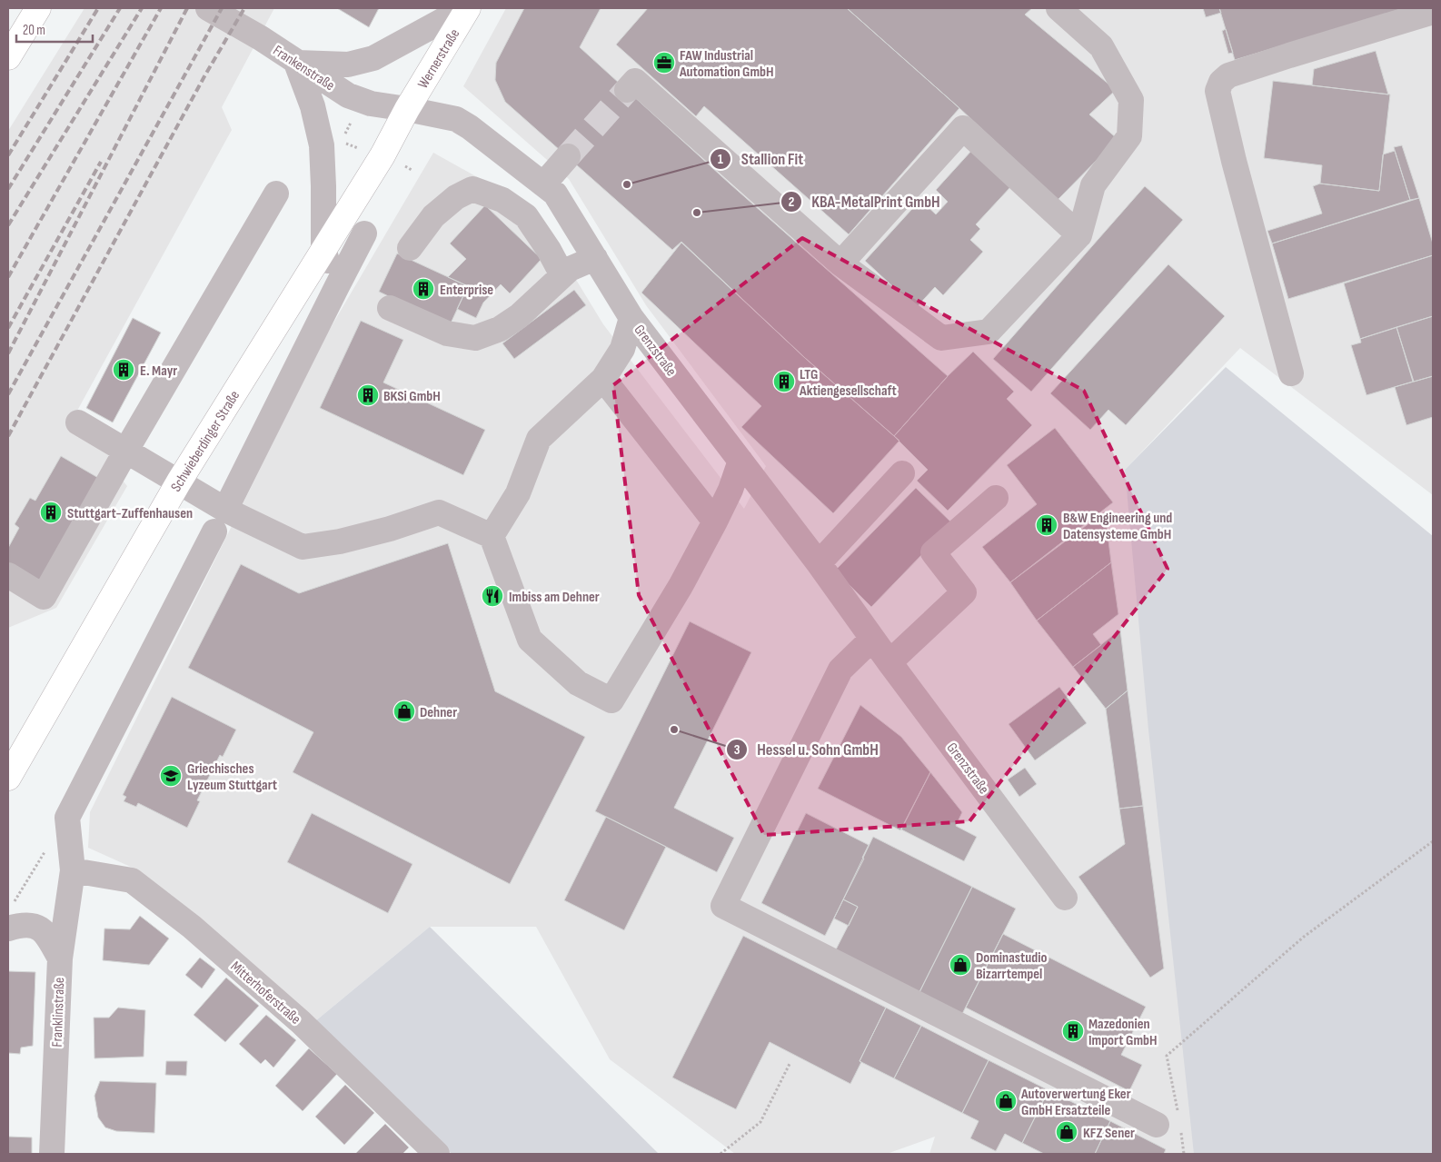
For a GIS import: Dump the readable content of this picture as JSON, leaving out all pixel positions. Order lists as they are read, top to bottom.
{
  "streets": {
    "main road": ["Wernerstraße", "Schwieberdinger Straße"],
    "street": [
      "Frankenstraße",
      "Grenzstraße",
      "Mitterhoferstraße",
      "Franklinstraße"
    ]
  },
  "crossings": [
    ["Wernerstraße", "Frankenstraße"],
    ["Wernerstraße", "Grenzstraße"],
    ["Wernerstraße", "Schwieberdinger Straße"],
    ["Frankenstraße", "Grenzstraße"],
    ["Frankenstraße", "Schwieberdinger Straße"],
    ["Grenzstraße", "Schwieberdinger Straße"],
    ["Mitterhoferstraße", "Franklinstraße"]
  ],
  "places": {
    "office": ["FAW Industrial Automation GmbH"],
    "other": ["Stallion Fit", "KBA-MetalPrint GmbH", "Hessel u. Sohn GmbH"],
    "building": [
      "Enterprise",
      "E. Mayr",
      "LTG Aktiengesellschaft",
      "BKSi GmbH",
      "Stuttgart-Zuffenhausen",
      "B&W Engineering und Datensysteme GmbH",
      "Mazedonien Import GmbH"
    ],
    "restaurant": ["Imbiss am Dehner"],
    "shop": [
      "Dehner",
      "Dominastudio Bizarrtempel",
      "Autoverwertung Eker GmbH Ersatzteile",
      "KFZ Sener"
    ],
    "school or university": ["Griechisches Lyzeum Stuttgart"]
  },
  "scale_bar": "20 m"
}
